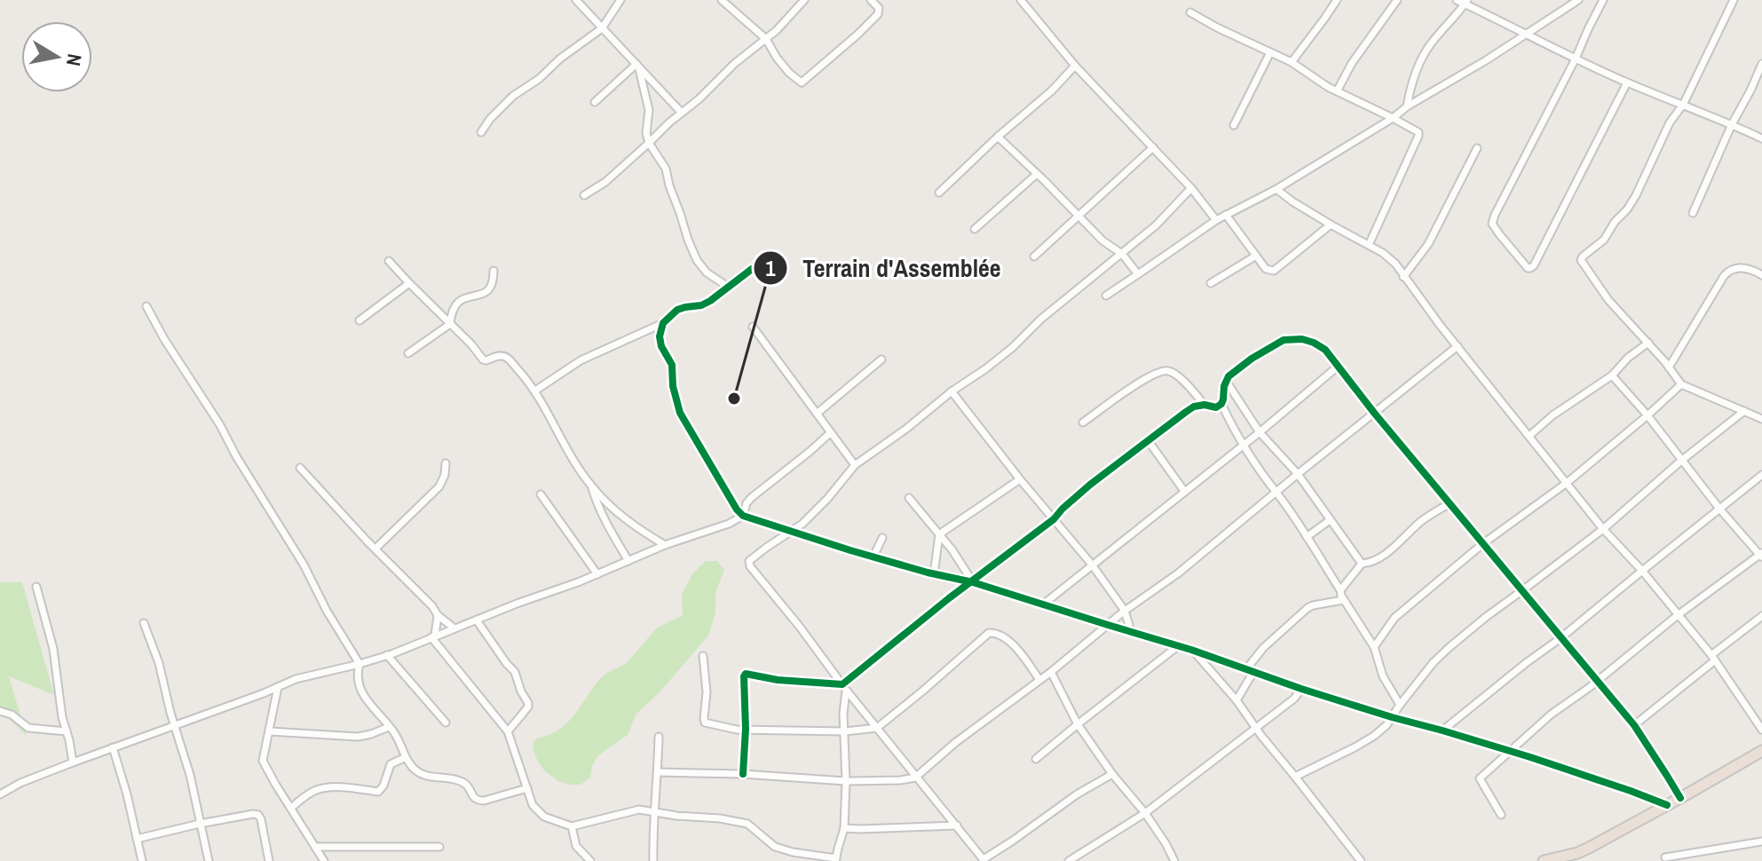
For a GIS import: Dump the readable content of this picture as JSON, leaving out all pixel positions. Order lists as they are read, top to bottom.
{
  "places": ["Terrain d'Assemblée"],
  "north": "right"
}
